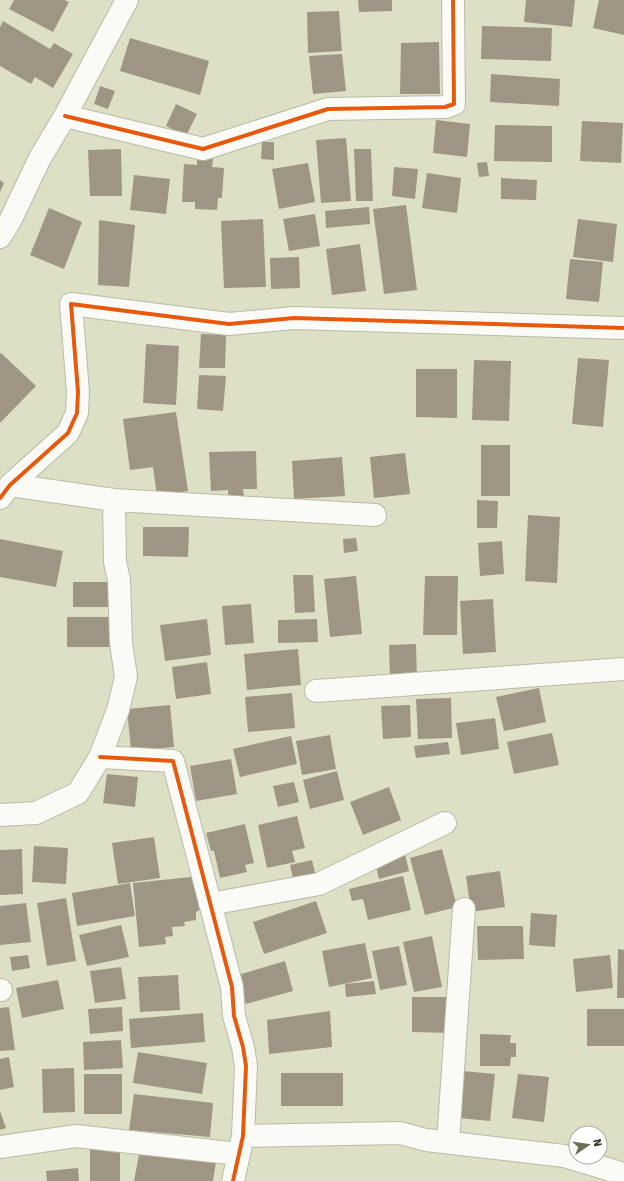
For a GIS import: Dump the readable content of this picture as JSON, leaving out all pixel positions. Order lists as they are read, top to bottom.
{
  "north": "right"
}
